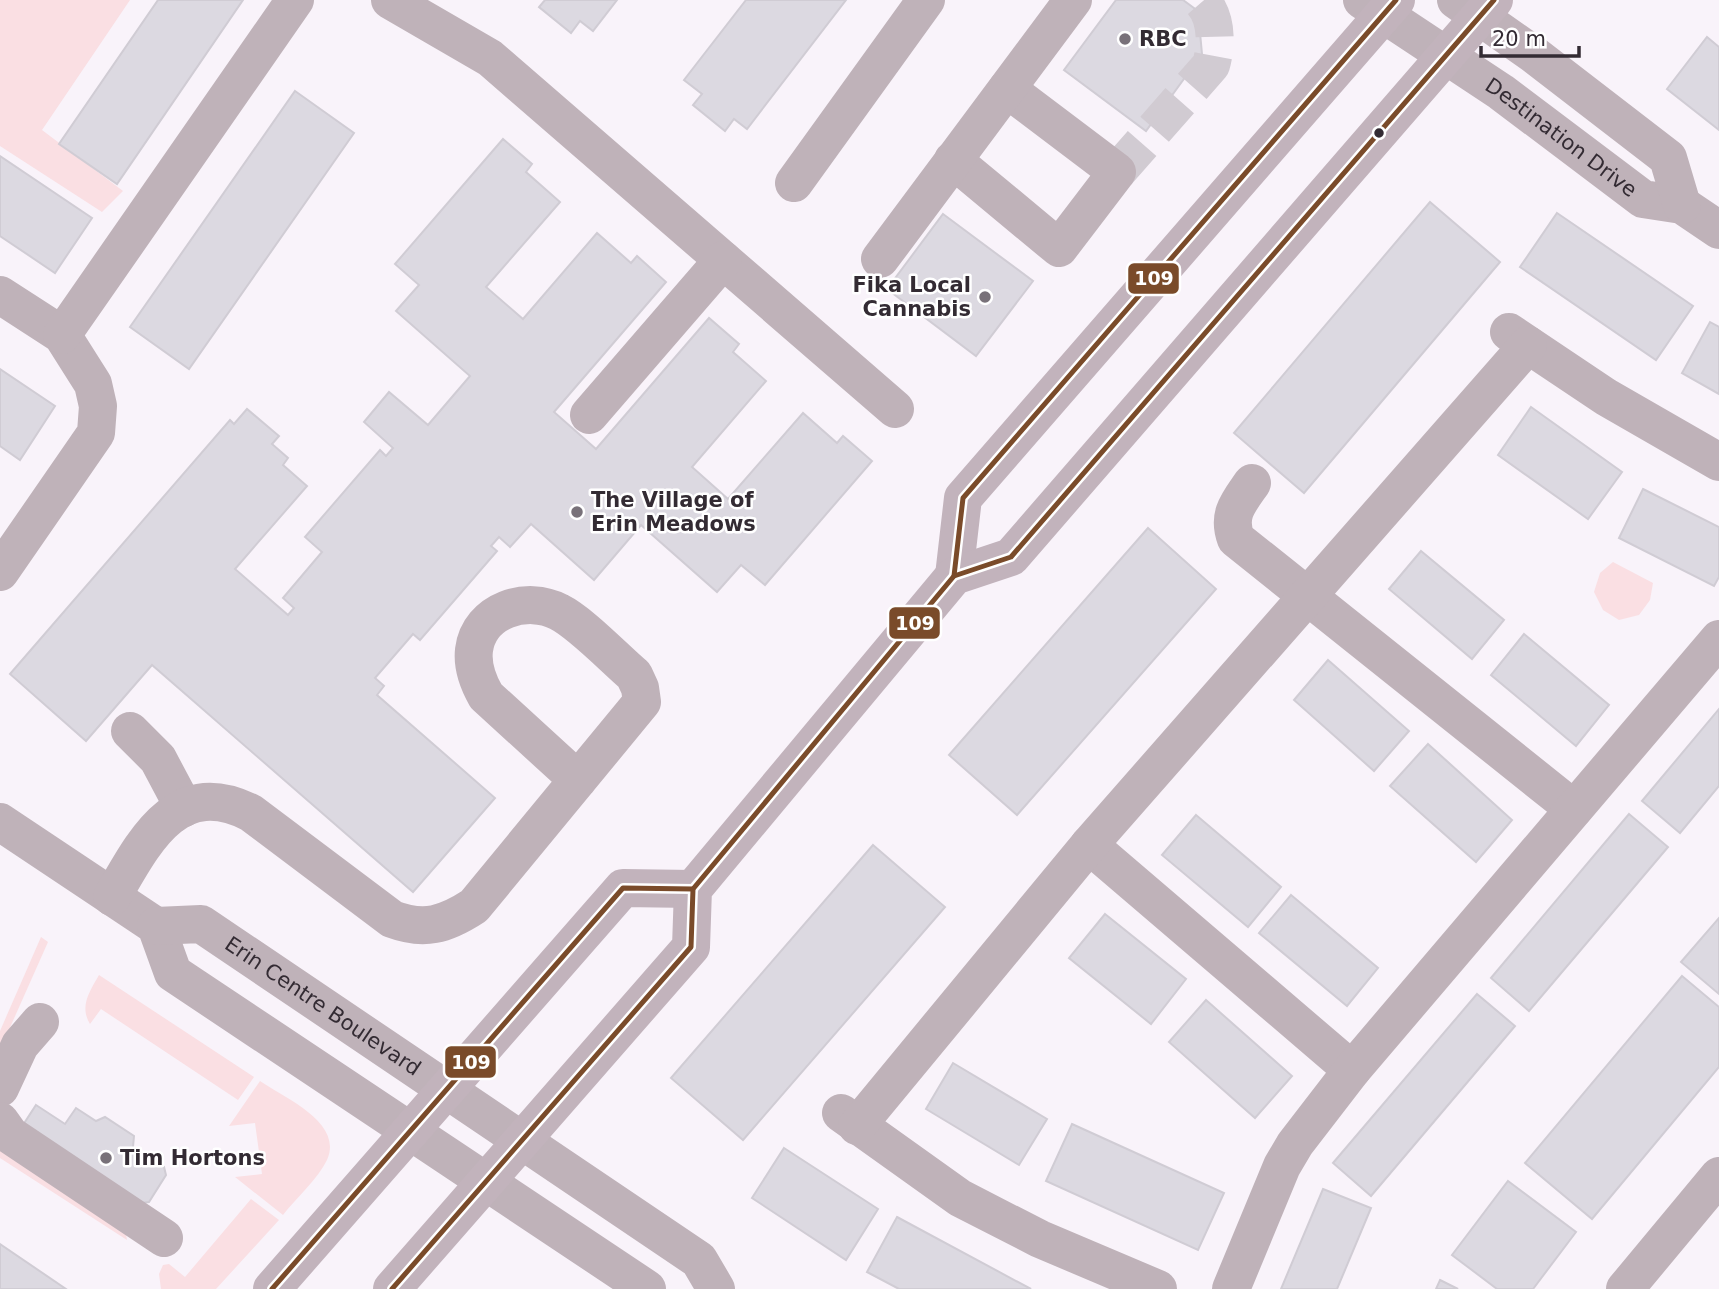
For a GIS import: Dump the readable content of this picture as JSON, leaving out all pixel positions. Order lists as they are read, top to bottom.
{
  "streets": {
    "street": ["Destination Drive", "Erin Centre Boulevard"]
  },
  "places": [
    "RBC",
    "Fika Local Cannabis",
    "The Village of Erin Meadows",
    "Tim Hortons"
  ],
  "lines": ["transit line 109"],
  "scale_bar": "20 m"
}
